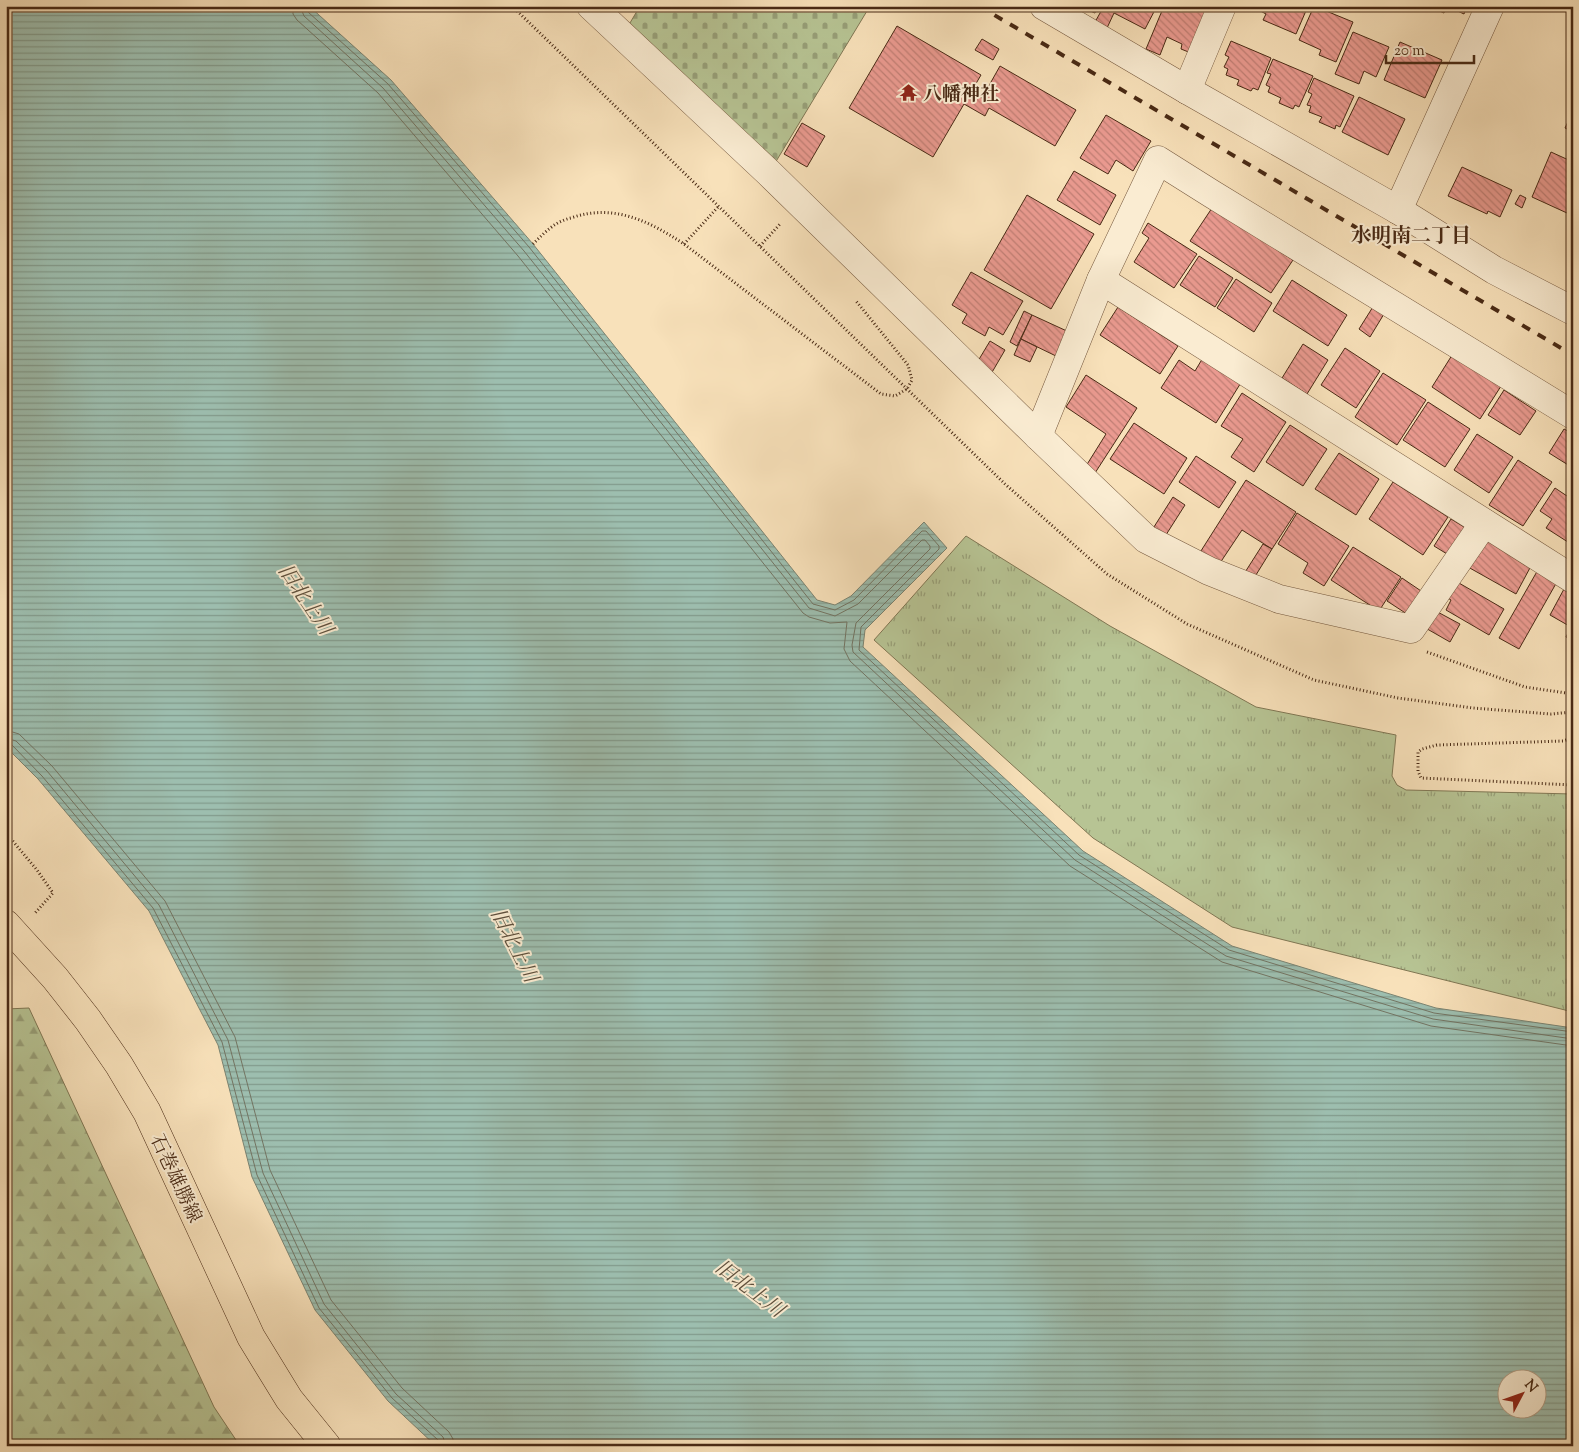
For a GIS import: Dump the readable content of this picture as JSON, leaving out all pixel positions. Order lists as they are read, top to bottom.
{
  "streets": {
    "main road": ["石巻雄勝線"]
  },
  "districts": ["水明南二丁目"],
  "water": ["旧北上川"],
  "places": {
    "temple": ["八幡神社"]
  },
  "scale_bar": "20 m",
  "north": "top right"
}
